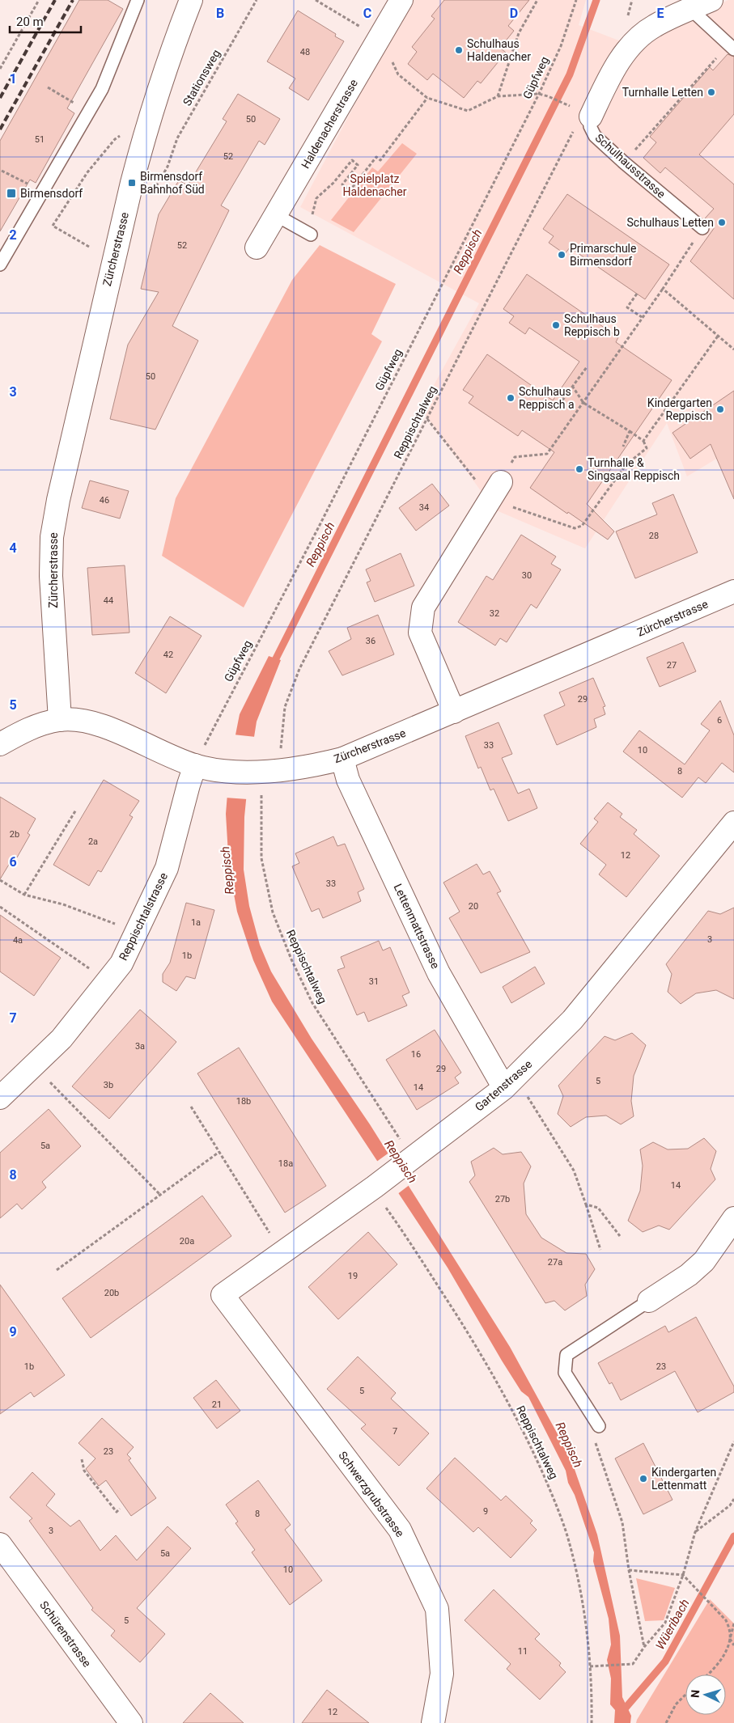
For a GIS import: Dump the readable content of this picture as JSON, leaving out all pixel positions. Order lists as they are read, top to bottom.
{
  "streets": {
    "street": [
      "Haldenacherstrasse",
      "Zürcherstrasse",
      "Reppischtalstrasse",
      "Lettenmattstrasse",
      "Gartenstrasse",
      "Schwerzgrubstrasse",
      "Schürenstrasse"
    ],
    "lane": ["Schulhausstrasse"],
    "path": ["Stationsweg", "Güpfweg", "Reppischtalweg"]
  },
  "crossings": [
    ["Schulhausstrasse", "Reppischtalweg"],
    ["Zürcherstrasse", "Reppischtalweg"],
    ["Zürcherstrasse", "Reppischtalstrasse"],
    ["Zürcherstrasse", "Lettenmattstrasse"],
    ["Reppischtalweg", "Gartenstrasse"],
    ["Lettenmattstrasse", "Gartenstrasse"],
    ["Gartenstrasse", "Schwerzgrubstrasse"]
  ],
  "water": ["Reppisch", "Wüeribach"],
  "parks": ["Spielplatz Haldenacher"],
  "places": {
    "other": [
      "Schulhaus Haldenacher",
      "Turnhalle Letten",
      "Schulhaus Letten",
      "Primarschule Birmensdorf",
      "Schulhaus Reppisch b",
      "Schulhaus Reppisch a",
      "Kindergarten Reppisch",
      "Turnhalle & Singsaal Reppisch",
      "Kindergarten Lettenmatt"
    ],
    "transit": ["Birmensdorf Bahnhof Süd", "Birmensdorf"]
  },
  "house_numbers": [
    "48",
    "50",
    "51",
    "52",
    "52",
    "50",
    "46",
    "34",
    "28",
    "30",
    "44",
    "32",
    "36",
    "42",
    "27",
    "29",
    "6",
    "33",
    "10",
    "8",
    "2b",
    "2a",
    "12",
    "33",
    "20",
    "1a",
    "3",
    "4a",
    "1b",
    "31",
    "3a",
    "16",
    "29",
    "5",
    "3b",
    "14",
    "18b",
    "5a",
    "18a",
    "14",
    "27b",
    "20a",
    "27a",
    "19",
    "20b",
    "1b",
    "23",
    "5",
    "21",
    "7",
    "23",
    "9",
    "8",
    "3",
    "5a",
    "10",
    "5",
    "11",
    "12"
  ],
  "scale_bar": "20 m",
  "north": "left",
  "grid": {
    "columns": [
      "B",
      "C",
      "D",
      "E"
    ],
    "rows": [
      "1",
      "2",
      "3",
      "4",
      "5",
      "6",
      "7",
      "8",
      "9"
    ]
  }
}
